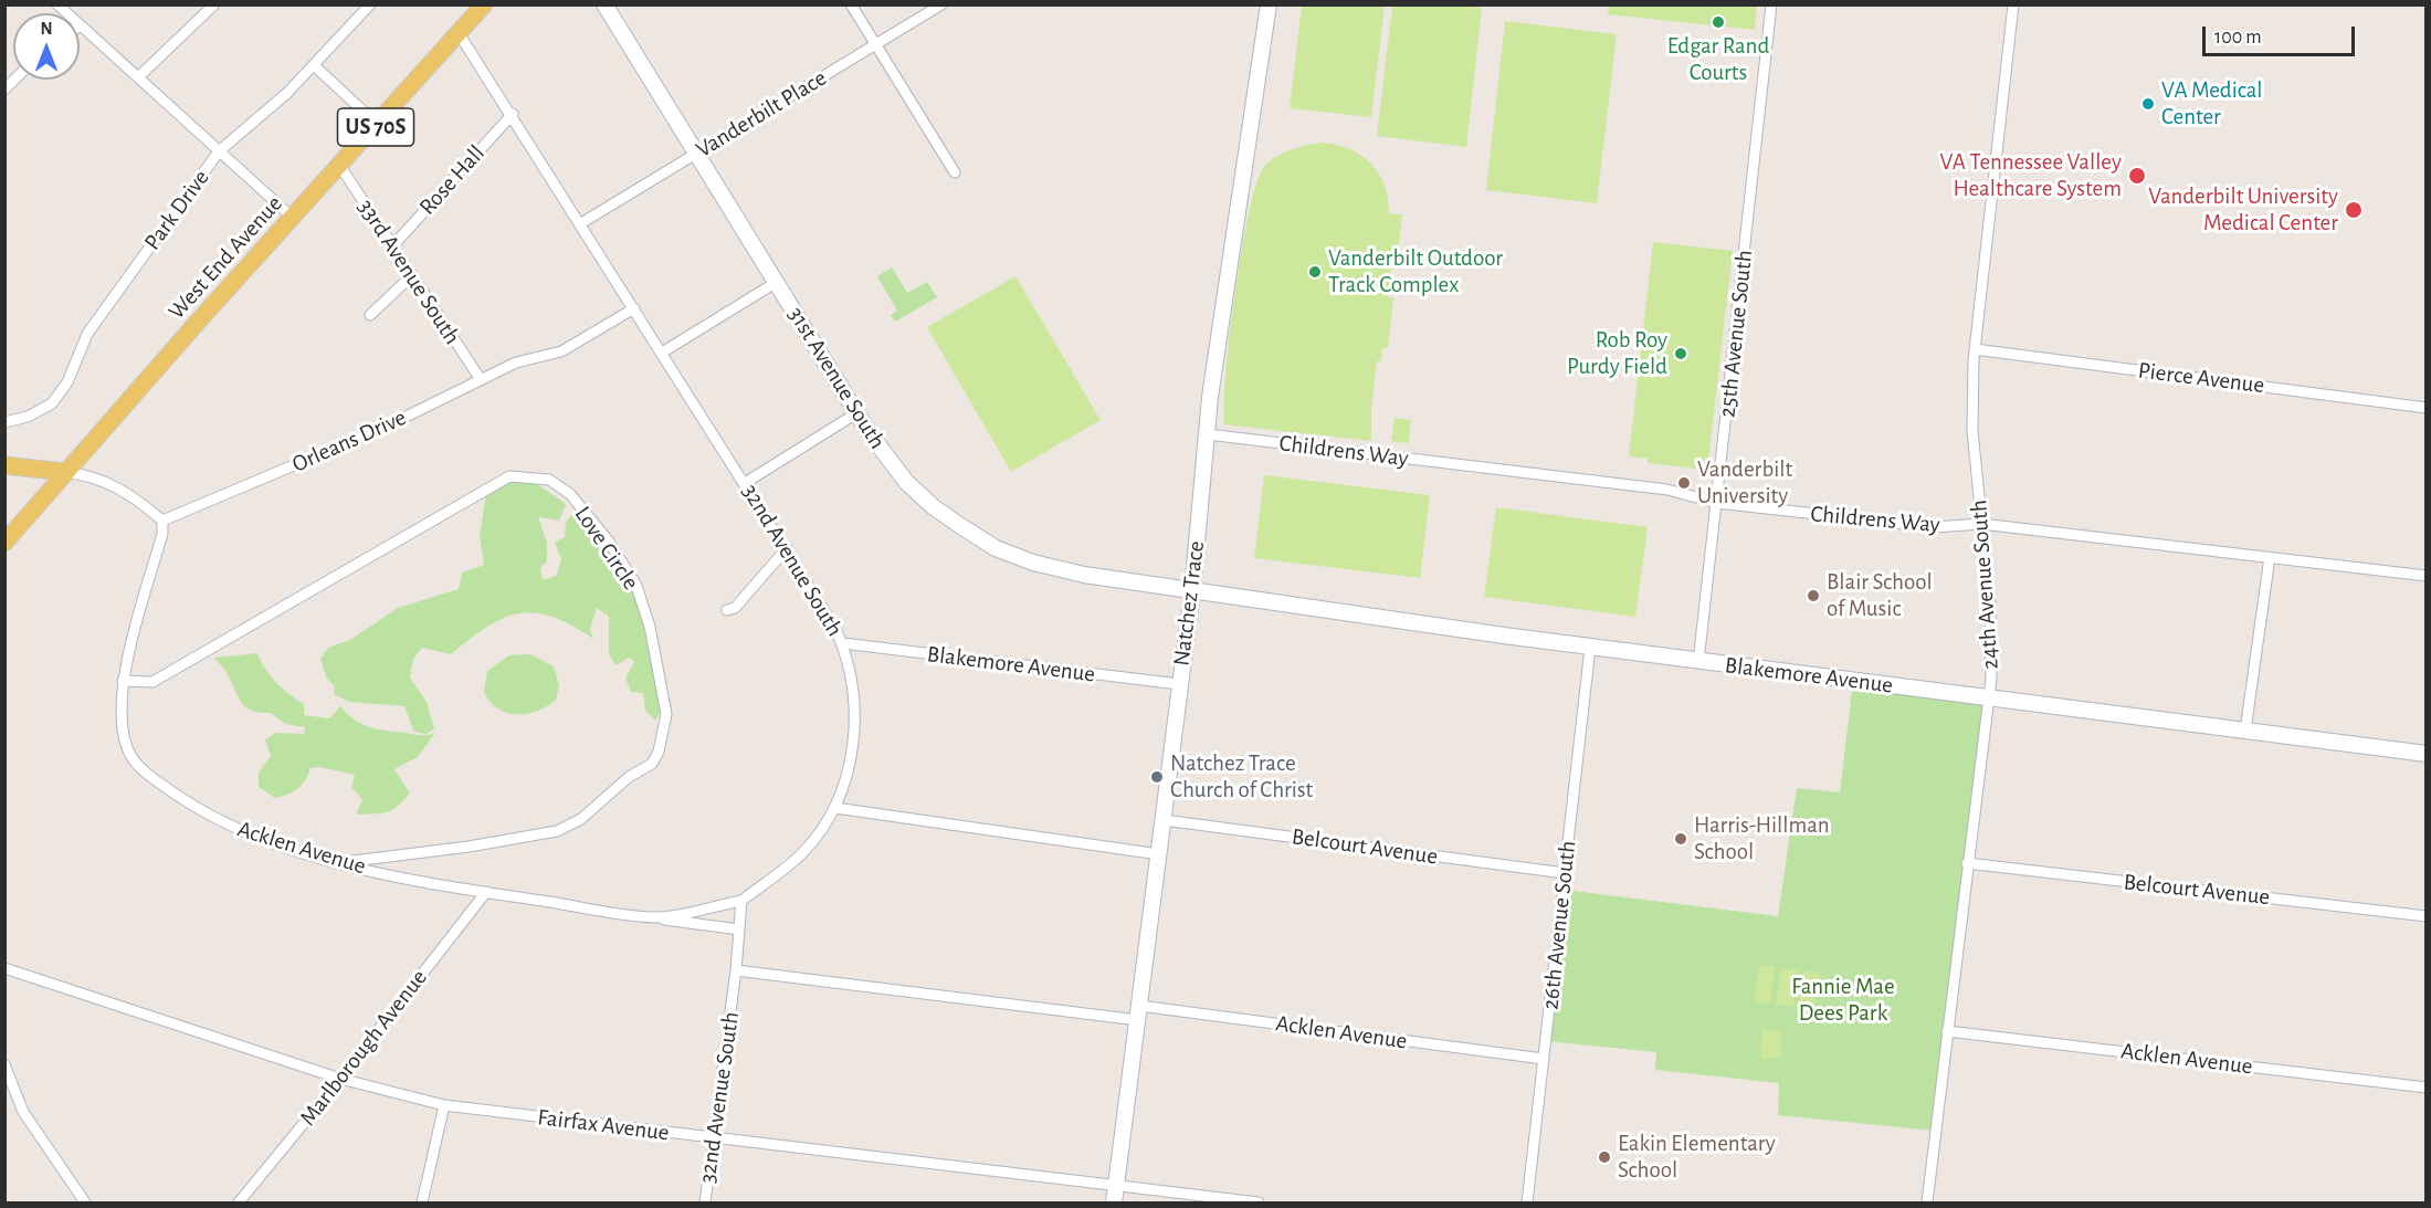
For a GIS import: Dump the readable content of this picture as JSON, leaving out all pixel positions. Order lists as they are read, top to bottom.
{
  "streets": {
    "main road": [
      "US 70S",
      "West End Avenue",
      "31st Avenue South",
      "Natchez Trace",
      "Blakemore Avenue"
    ],
    "street": [
      "Vanderbilt Place",
      "Rose Hall",
      "Park Drive",
      "33rd Avenue South",
      "25th Avenue South",
      "Pierce Avenue",
      "Orleans Drive",
      "Childrens Way",
      "Love Circle",
      "32nd Avenue South",
      "24th Avenue South",
      "Belcourt Avenue",
      "Acklen Avenue",
      "26th Avenue South",
      "Marlborough Avenue",
      "Fairfax Avenue"
    ]
  },
  "crossings": [
    ["Vanderbilt Place", "31st Avenue South"],
    ["Vanderbilt Place", "32nd Avenue South"],
    ["Rose Hall", "33rd Avenue South"],
    ["Rose Hall", "32nd Avenue South"],
    ["West End Avenue", "33rd Avenue South"],
    ["West End Avenue", "32nd Avenue South"],
    ["33rd Avenue South", "Orleans Drive"],
    ["25th Avenue South", "Childrens Way"],
    ["25th Avenue South", "Blakemore Avenue"],
    ["31st Avenue South", "Natchez Trace"],
    ["31st Avenue South", "Blakemore Avenue"],
    ["Pierce Avenue", "24th Avenue South"],
    ["Orleans Drive", "32nd Avenue South"],
    ["Orleans Drive", "Acklen Avenue"],
    ["Childrens Way", "24th Avenue South"],
    ["Childrens Way", "Natchez Trace"],
    ["Love Circle", "Acklen Avenue"],
    ["32nd Avenue South", "Blakemore Avenue"],
    ["32nd Avenue South", "Acklen Avenue"],
    ["32nd Avenue South", "Fairfax Avenue"],
    ["24th Avenue South", "Blakemore Avenue"],
    ["24th Avenue South", "Belcourt Avenue"],
    ["24th Avenue South", "Acklen Avenue"],
    ["Natchez Trace", "Blakemore Avenue"],
    ["Natchez Trace", "Belcourt Avenue"],
    ["Natchez Trace", "Acklen Avenue"],
    ["Natchez Trace", "Fairfax Avenue"],
    ["Blakemore Avenue", "26th Avenue South"],
    ["Belcourt Avenue", "26th Avenue South"],
    ["Acklen Avenue", "26th Avenue South"],
    ["Acklen Avenue", "Marlborough Avenue"],
    ["Marlborough Avenue", "Fairfax Avenue"]
  ],
  "parks": ["Fannie Mae Dees Park"],
  "places": [
    "Edgar Rand Courts",
    "VA Medical Center",
    "VA Tennessee Valley Healthcare System",
    "Vanderbilt University Medical Center",
    "Vanderbilt Outdoor Track Complex",
    "Rob Roy Purdy Field",
    "Vanderbilt University",
    "Blair School of Music",
    "Natchez Trace Church of Christ",
    "Harris-Hillman School",
    "Eakin Elementary School"
  ],
  "scale_bar": "100 m",
  "north": "top"
}
